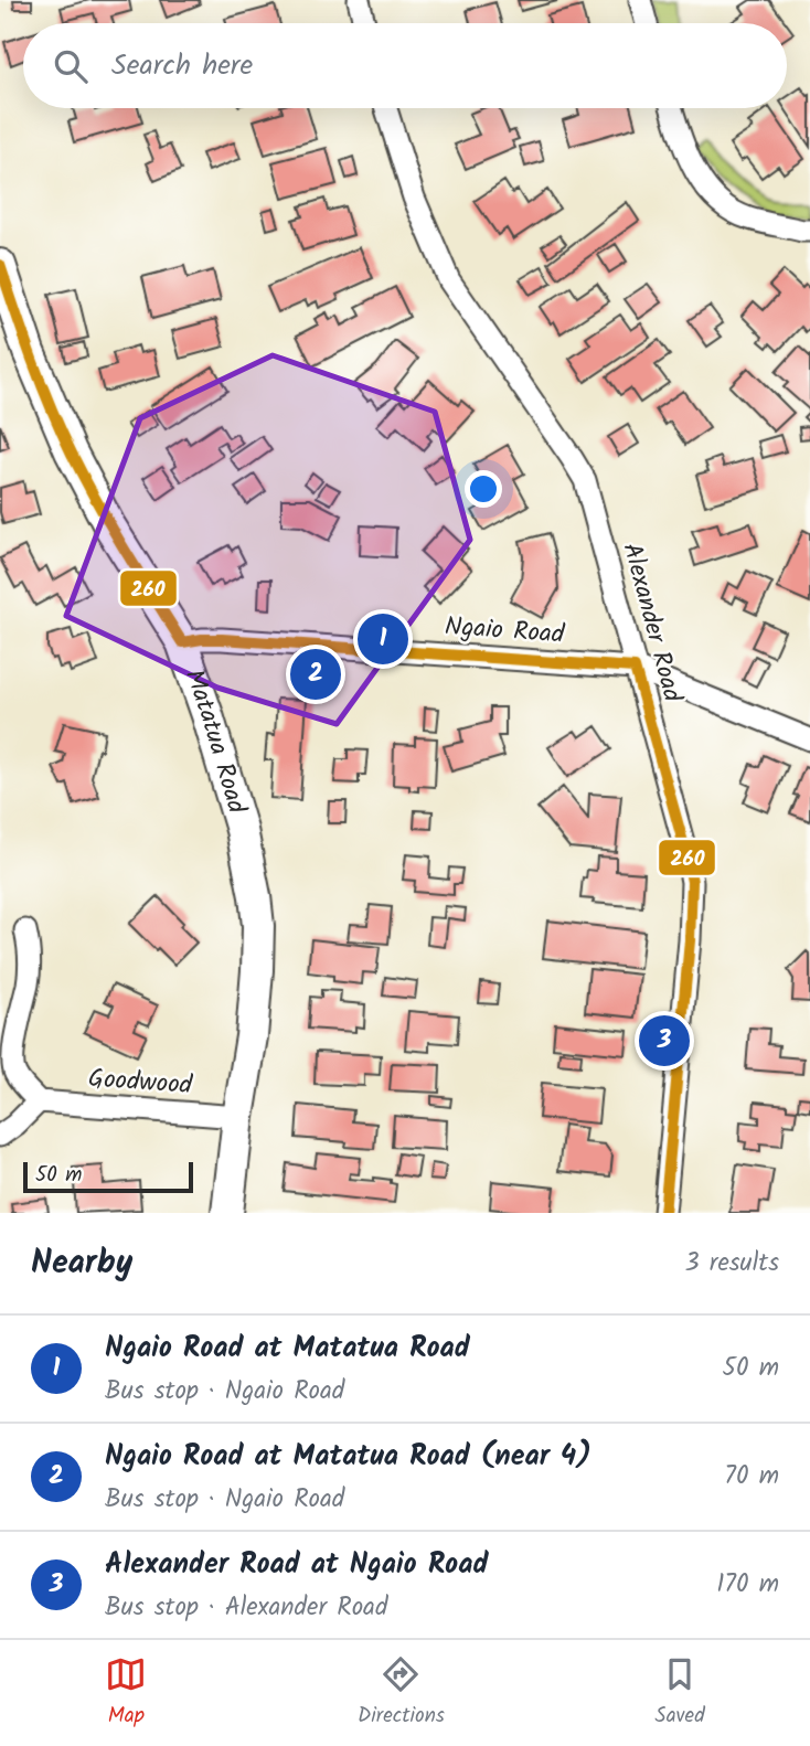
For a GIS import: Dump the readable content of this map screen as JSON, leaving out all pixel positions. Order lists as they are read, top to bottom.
{
  "streets": {
    "main road": ["Matatua Road"],
    "street": ["Alexander Road", "Ngaio Road", "Goodwood"]
  },
  "crossings": [
    ["Alexander Road", "Ngaio Road"],
    ["Ngaio Road", "Matatua Road"],
    ["Matatua Road", "Goodwood"]
  ],
  "lines": ["transit line 260"],
  "scale_bar": "50 m",
  "page": {
    "search": "Search here",
    "pins": ["1", "2", "3"],
    "scale": "50 m",
    "heading": ["Nearby", "3 results"],
    "list": [
      {
        "mark": "1",
        "name": "Ngaio Road at Matatua Road",
        "note": "Bus stop · Ngaio Road",
        "value": "50 m"
      },
      {
        "mark": "2",
        "name": "Ngaio Road at Matatua Road (near 4)",
        "note": "Bus stop · Ngaio Road",
        "value": "70 m"
      },
      {
        "mark": "3",
        "name": "Alexander Road at Ngaio Road",
        "note": "Bus stop · Alexander Road",
        "value": "170 m"
      }
    ],
    "nav": ["Map", "Directions", "Saved"]
  }
}
